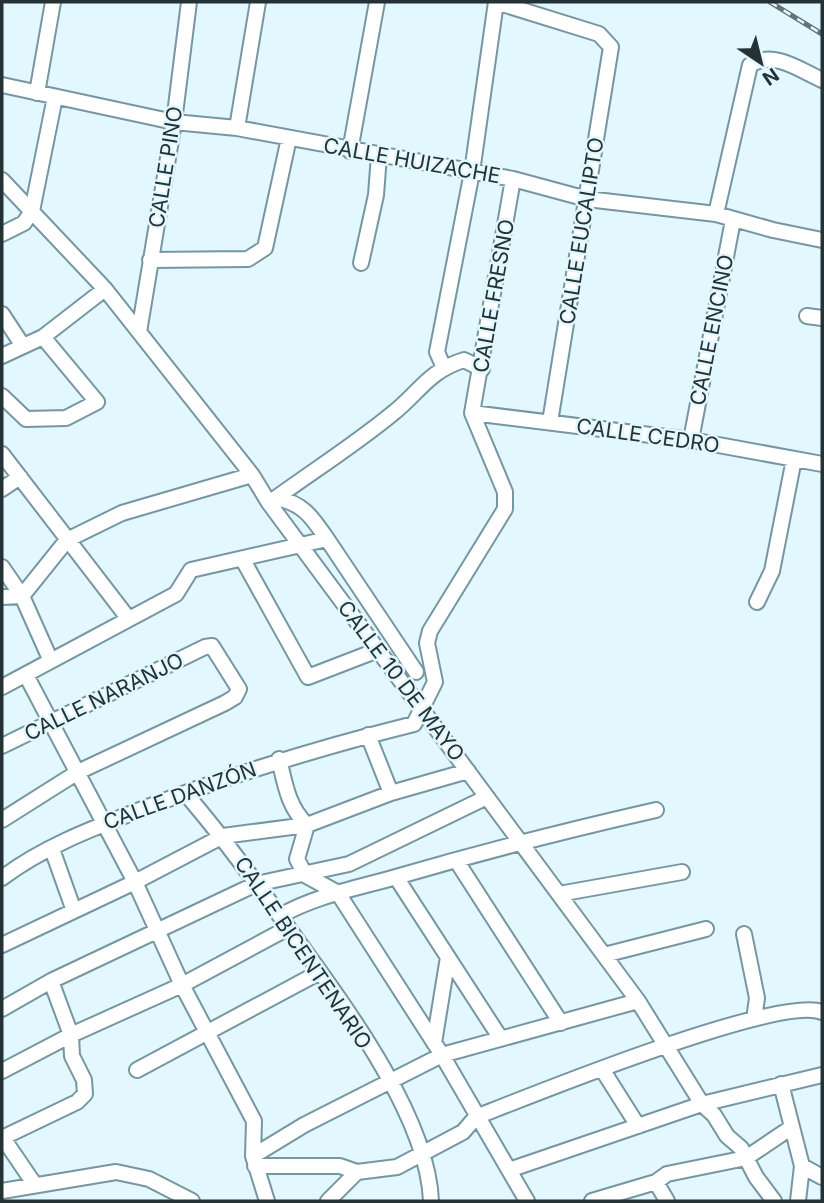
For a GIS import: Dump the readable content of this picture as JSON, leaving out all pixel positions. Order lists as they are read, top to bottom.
{
  "streets": {
    "street": [
      "CALLE HUIZACHE",
      "CALLE PINO",
      "CALLE EUCALIPTO",
      "CALLE FRESNO",
      "CALLE ENCINO",
      "CALLE CEDRO",
      "CALLE 10 DE MAYO",
      "CALLE NARANJO",
      "CALLE DANZÓN",
      "CALLE BICENTENARIO"
    ]
  },
  "crossings": [
    ["CALLE HUIZACHE", "CALLE PINO"],
    ["CALLE HUIZACHE", "CALLE EUCALIPTO"],
    ["CALLE HUIZACHE", "CALLE FRESNO"],
    ["CALLE HUIZACHE", "CALLE ENCINO"],
    ["CALLE PINO", "CALLE 10 DE MAYO"],
    ["CALLE EUCALIPTO", "CALLE CEDRO"],
    ["CALLE FRESNO", "CALLE CEDRO"],
    ["CALLE ENCINO", "CALLE CEDRO"],
    ["CALLE 10 DE MAYO", "CALLE DANZÓN"],
    ["CALLE DANZÓN", "CALLE BICENTENARIO"]
  ],
  "north": "bottom right"
}
